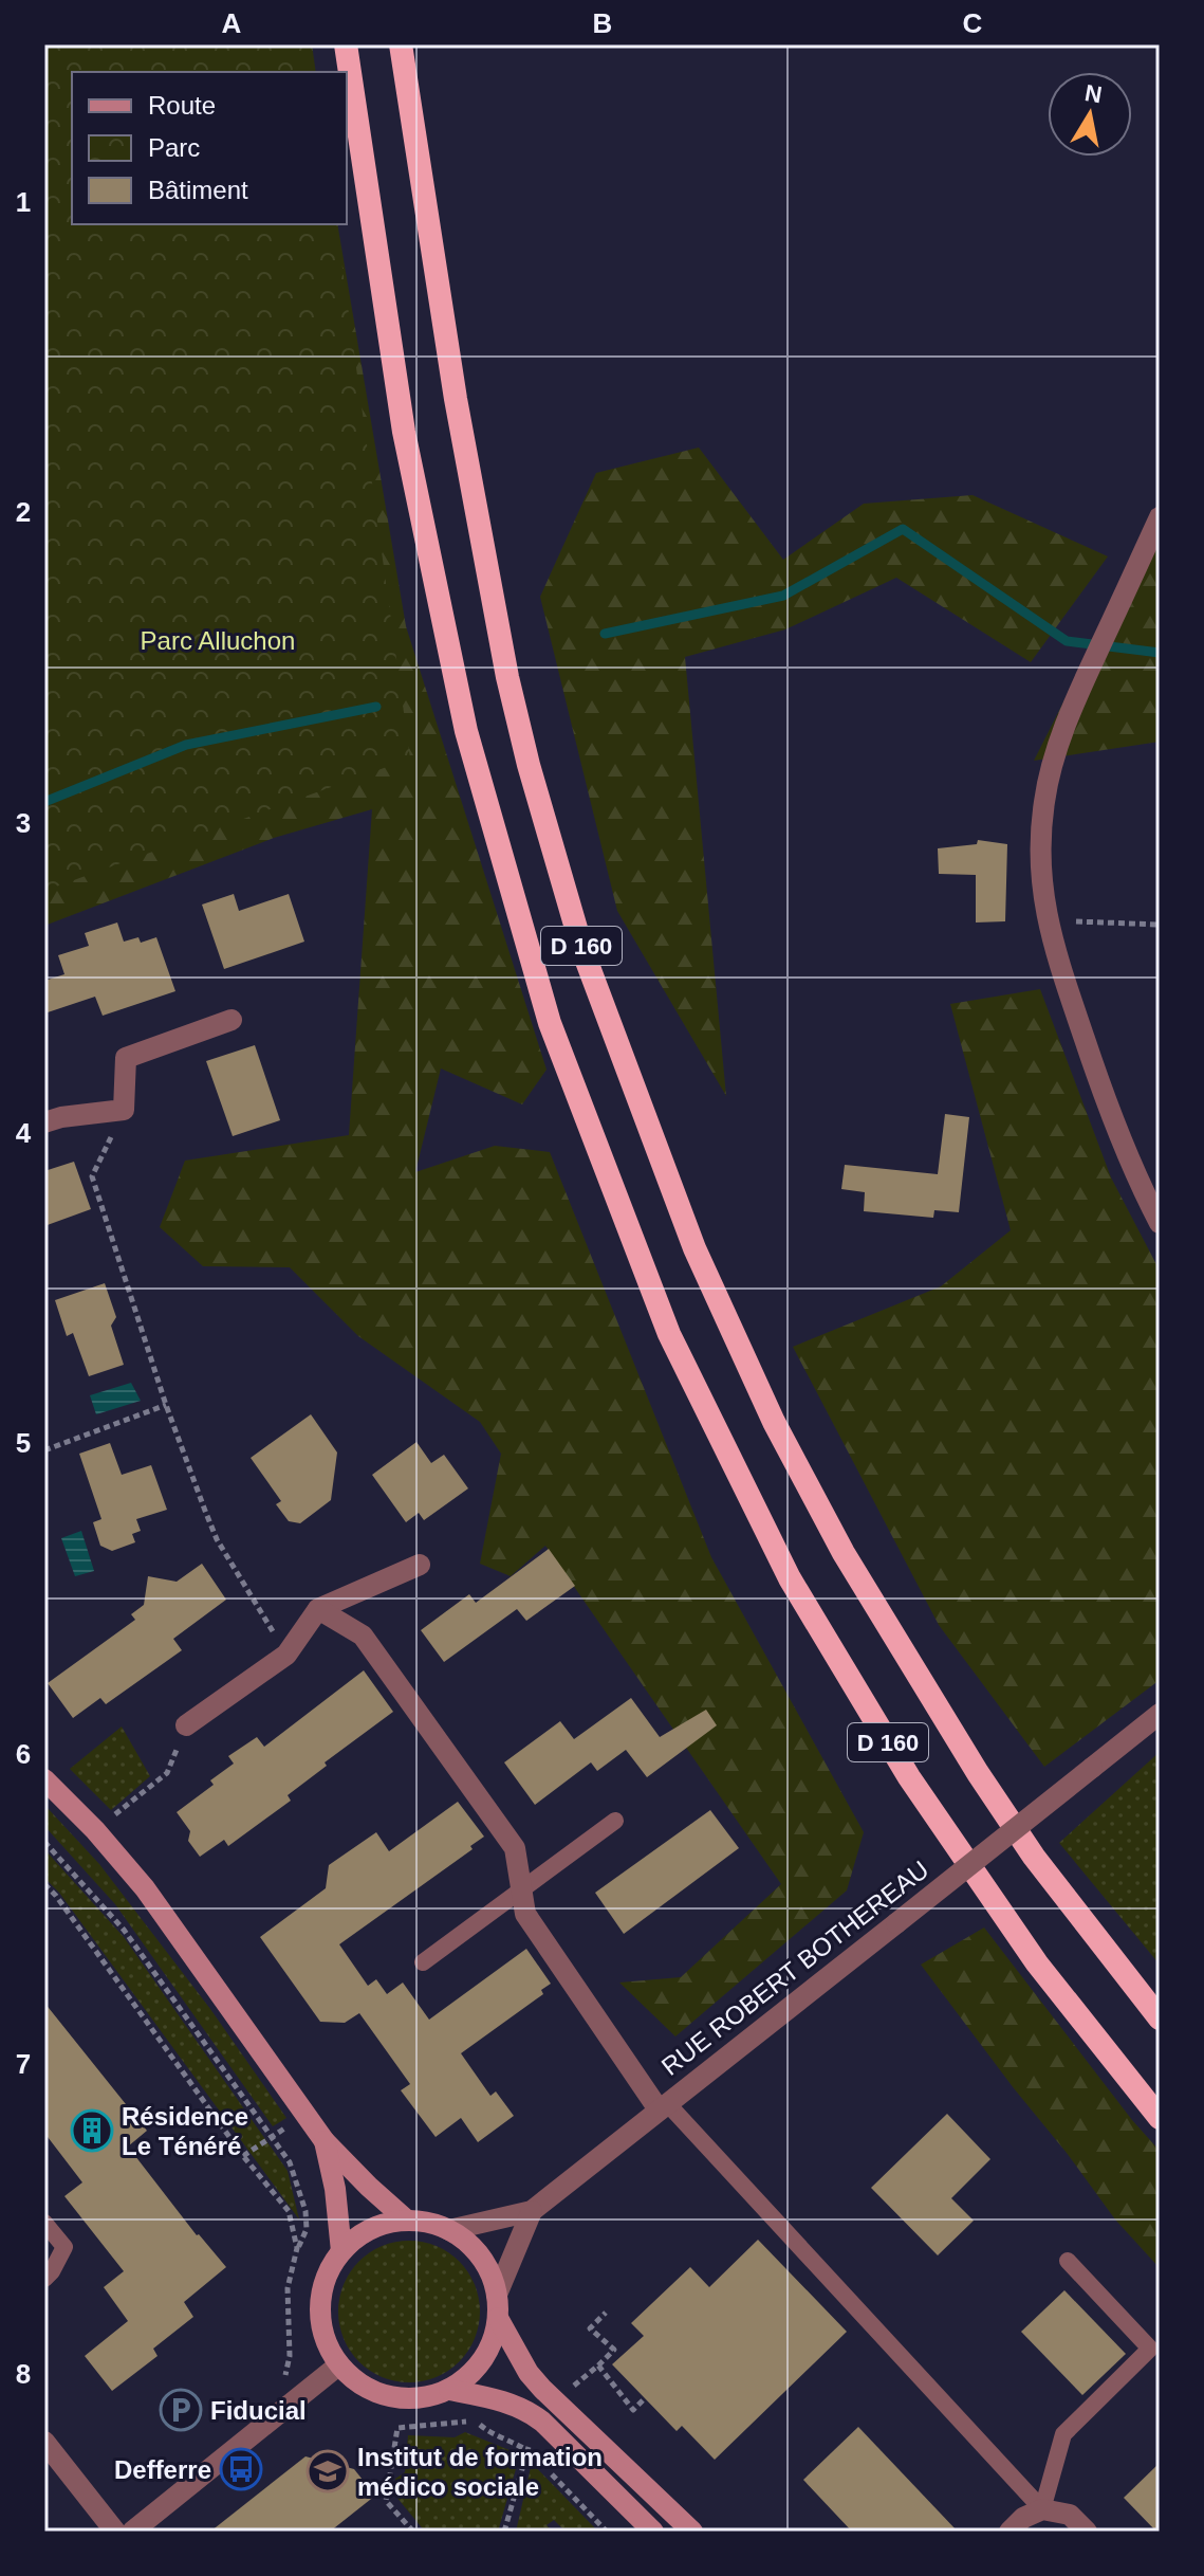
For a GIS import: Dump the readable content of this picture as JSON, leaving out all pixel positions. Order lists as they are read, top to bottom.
{
  "streets": {
    "highway": ["D 160"],
    "street": ["RUE ROBERT BOTHEREAU"]
  },
  "parks": ["Parc Alluchon"],
  "places": {
    "building": ["Résidence Le Ténéré"],
    "parking": ["Fiducial"],
    "bus stop": ["Defferre"],
    "school or university": ["Institut de formation médico sociale"]
  },
  "legend": ["Route", "Parc", "Bâtiment"],
  "north": "top",
  "grid": {
    "columns": ["A", "B", "C"],
    "rows": [
      "1",
      "2",
      "3",
      "4",
      "5",
      "6",
      "7",
      "8"
    ]
  }
}
